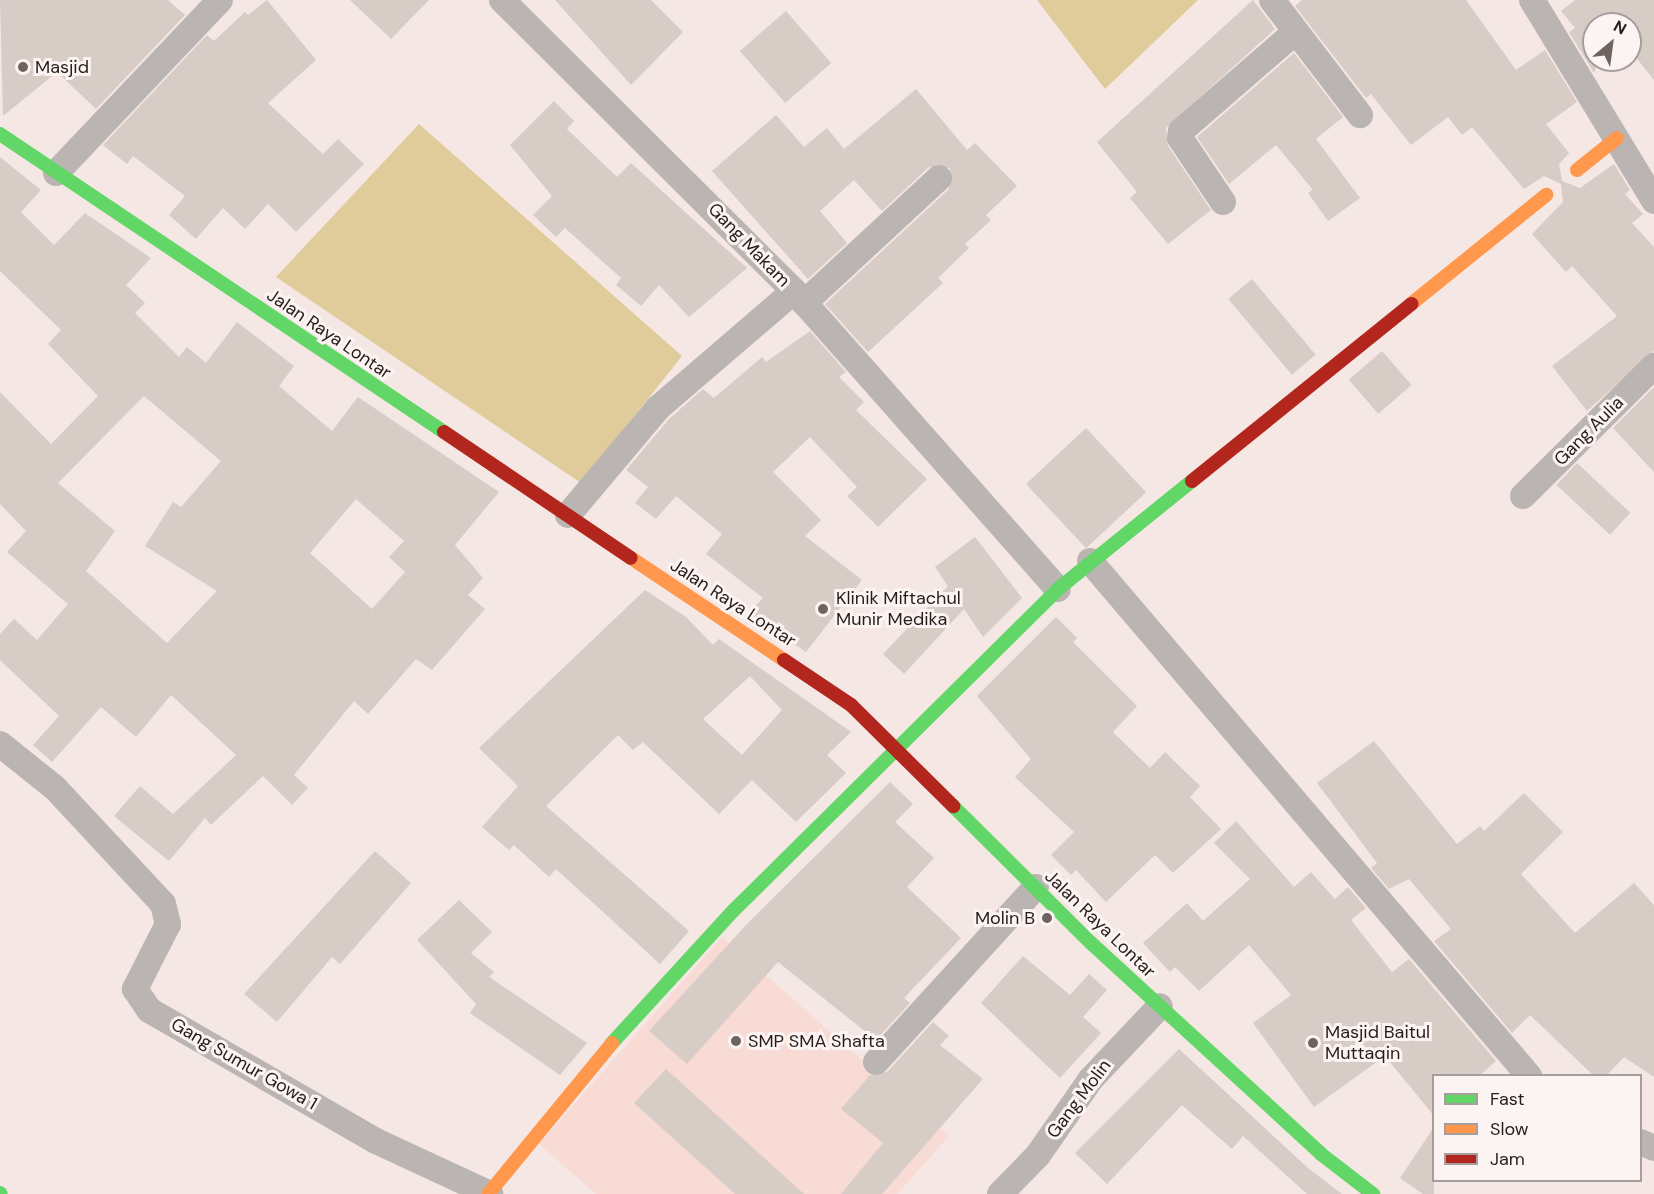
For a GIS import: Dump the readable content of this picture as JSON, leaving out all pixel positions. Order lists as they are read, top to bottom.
{
  "streets": {
    "street": [
      "Gang Makam",
      "Jalan Raya Lontar",
      "Gang Aulia",
      "Gang Sumur Gowa 1",
      "Gang Molin"
    ]
  },
  "crossings": [
    ["Gang Makam", "Jalan Raya Lontar"],
    ["Jalan Raya Lontar", "Gang Molin"]
  ],
  "places": [
    "Masjid",
    "Klinik Miftachul Munir Medika",
    "Molin B",
    "SMP SMA Shafta",
    "Masjid Baitul Muttaqin"
  ],
  "legend": ["Fast", "Slow", "Jam"],
  "north": "top right"
}
